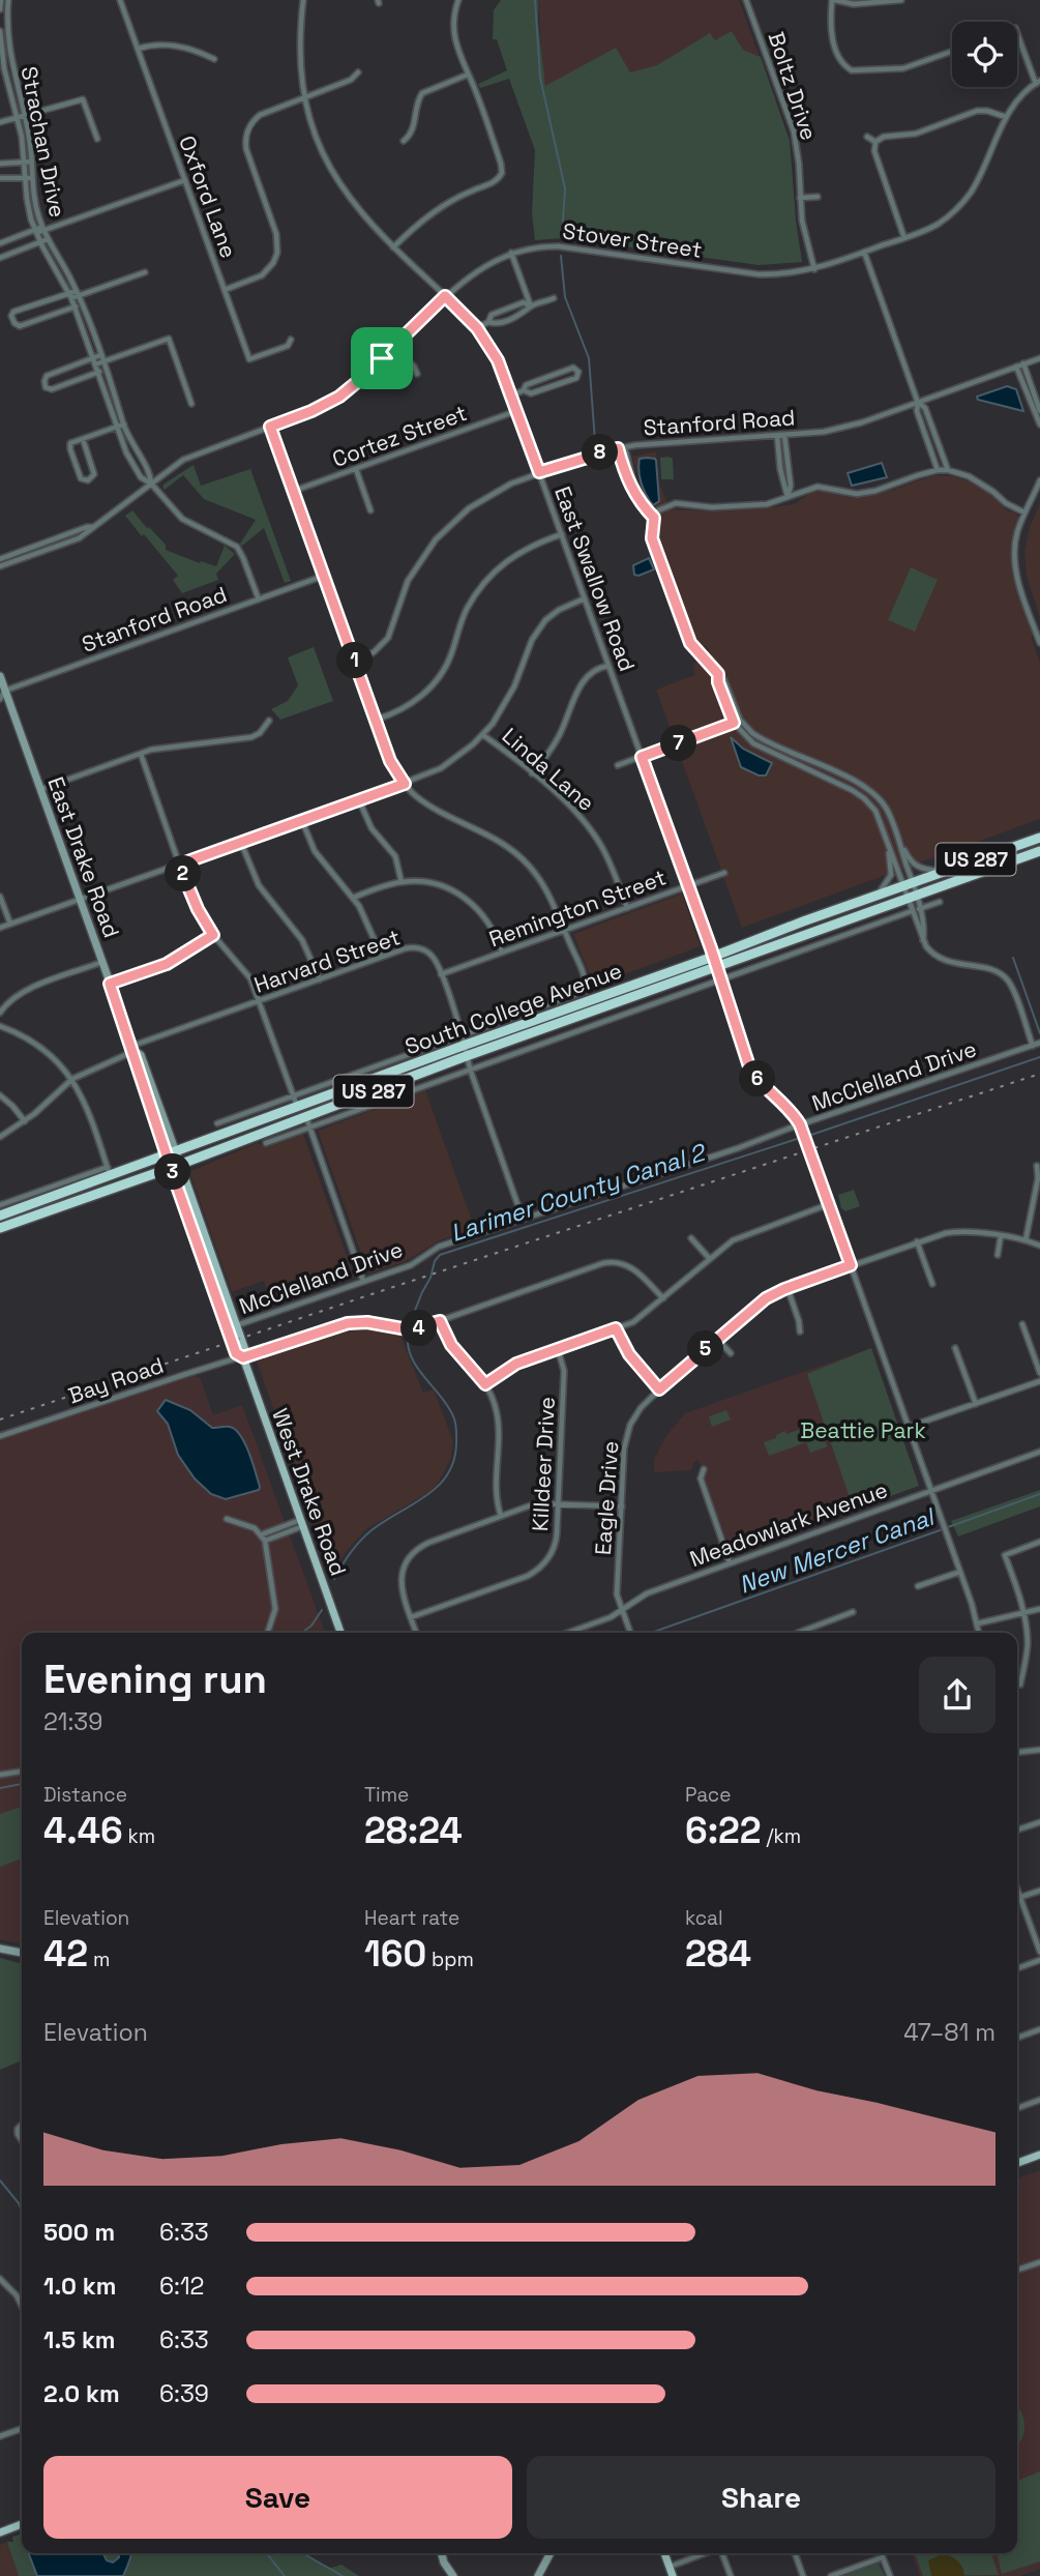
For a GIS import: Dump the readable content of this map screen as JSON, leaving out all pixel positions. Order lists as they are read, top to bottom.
{
  "streets": {
    "highway": ["US 287", "South College Avenue"],
    "main road": ["East Drake Road", "West Drake Road"],
    "street": [
      "Boltz Drive",
      "Strachan Drive",
      "Oxford Lane",
      "Stover Street",
      "Stanford Road",
      "Cortez Street",
      "East Swallow Road",
      "Linda Lane",
      "Remington Street",
      "Harvard Street",
      "McClelland Drive",
      "Bay Road",
      "Killdeer Drive",
      "Eagle Drive",
      "Meadowlark Avenue"
    ]
  },
  "crossings": [
    ["Boltz Drive", "Stover Street"],
    ["Strachan Drive", "Stover Street"],
    ["Strachan Drive", "Stanford Road"],
    ["Stover Street", "East Swallow Road"],
    ["Stanford Road", "East Swallow Road"],
    ["Stanford Road", "East Drake Road"],
    ["Cortez Street", "East Swallow Road"],
    ["East Swallow Road", "Remington Street"],
    ["East Swallow Road", "South College Avenue"],
    ["East Swallow Road", "McClelland Drive"],
    ["Linda Lane", "Remington Street"],
    ["East Drake Road", "Harvard Street"],
    ["East Drake Road", "South College Avenue"],
    ["East Drake Road", "West Drake Road"],
    ["Remington Street", "Harvard Street"],
    ["Harvard Street", "South College Avenue"],
    ["Harvard Street", "McClelland Drive"],
    ["South College Avenue", "West Drake Road"],
    ["McClelland Drive", "West Drake Road"],
    ["Bay Road", "West Drake Road"],
    ["Eagle Drive", "Meadowlark Avenue"]
  ],
  "water": ["Larimer County Canal 2", "New Mercer Canal"],
  "parks": ["Beattie Park"],
  "page": {
    "pins": [
      "8",
      "1",
      "7",
      "2",
      "6",
      "3",
      "4",
      "5"
    ],
    "heading": ["Evening run", "21:39"],
    "stats": [
      ["Distance", "4.46 km"],
      ["Time", "28:24"],
      ["Pace", "6:22 /km"],
      ["Elevation", "42 m"],
      ["Heart rate", "160 bpm"],
      ["kcal", "284"]
    ],
    "chart": ["Elevation", "47–81 m"],
    "list": [
      {
        "name": "500 m",
        "note": "6:33"
      },
      {
        "name": "1.0 km",
        "note": "6:12"
      },
      {
        "name": "1.5 km",
        "note": "6:33"
      },
      {
        "name": "2.0 km",
        "note": "6:39"
      }
    ],
    "buttons": ["Save", "Share"]
  }
}
